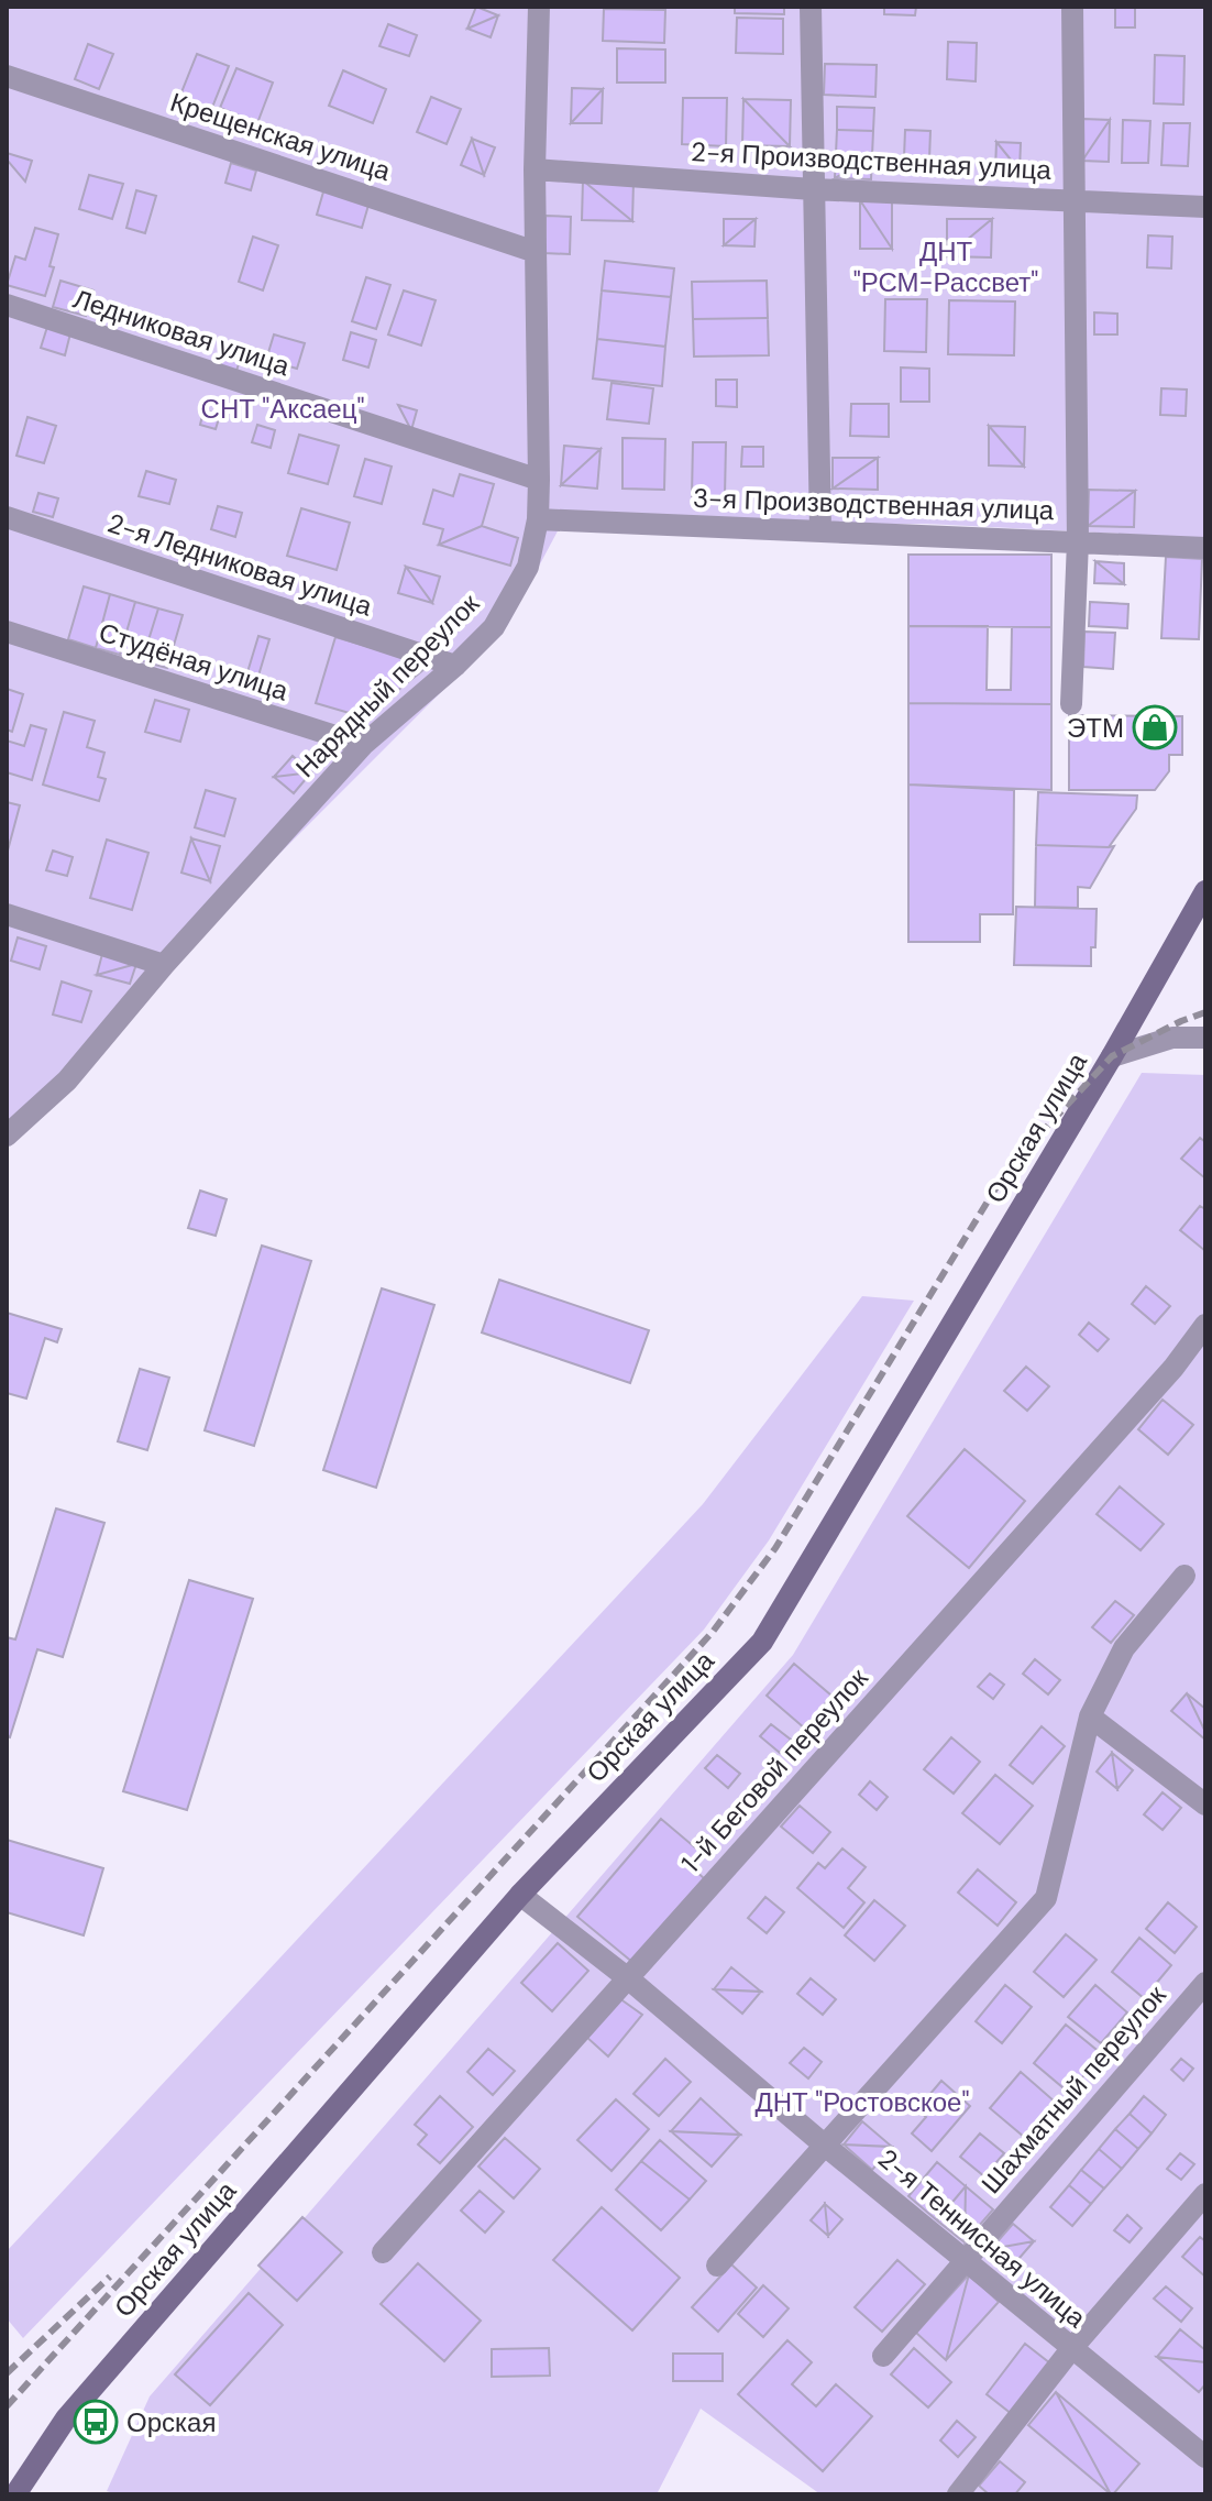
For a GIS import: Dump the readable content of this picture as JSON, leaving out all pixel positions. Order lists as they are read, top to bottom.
{
  "streets": {
    "main road": ["Орская улица"],
    "street": [
      "Крещенская улица",
      "2-я Производственная улица",
      "Ледниковая улица",
      "3-я Производственная улица",
      "2-я Ледниковая улица",
      "Студёная улица",
      "Нарядный переулок",
      "1-й Беговой переулок",
      "Шахматный переулок",
      "2-я Теннисная улица"
    ]
  },
  "crossings": [
    ["Крещенская улица", "Нарядный переулок"],
    ["2-я Производственная улица", "Нарядный переулок"],
    ["Ледниковая улица", "Нарядный переулок"],
    ["3-я Производственная улица", "Нарядный переулок"],
    ["2-я Ледниковая улица", "Нарядный переулок"],
    ["Студёная улица", "Нарядный переулок"],
    ["Орская улица", "2-я Теннисная улица"],
    ["1-й Беговой переулок", "2-я Теннисная улица"],
    ["Шахматный переулок", "2-я Теннисная улица"]
  ],
  "parks": ["ДНТ \"РСМ-Рассвет\"", "СНТ \"Аксаец\"", "ДНТ \"Ростовское\""],
  "places": {
    "shop": ["ЭТМ"],
    "bus stop": ["Орская"]
  }
}
